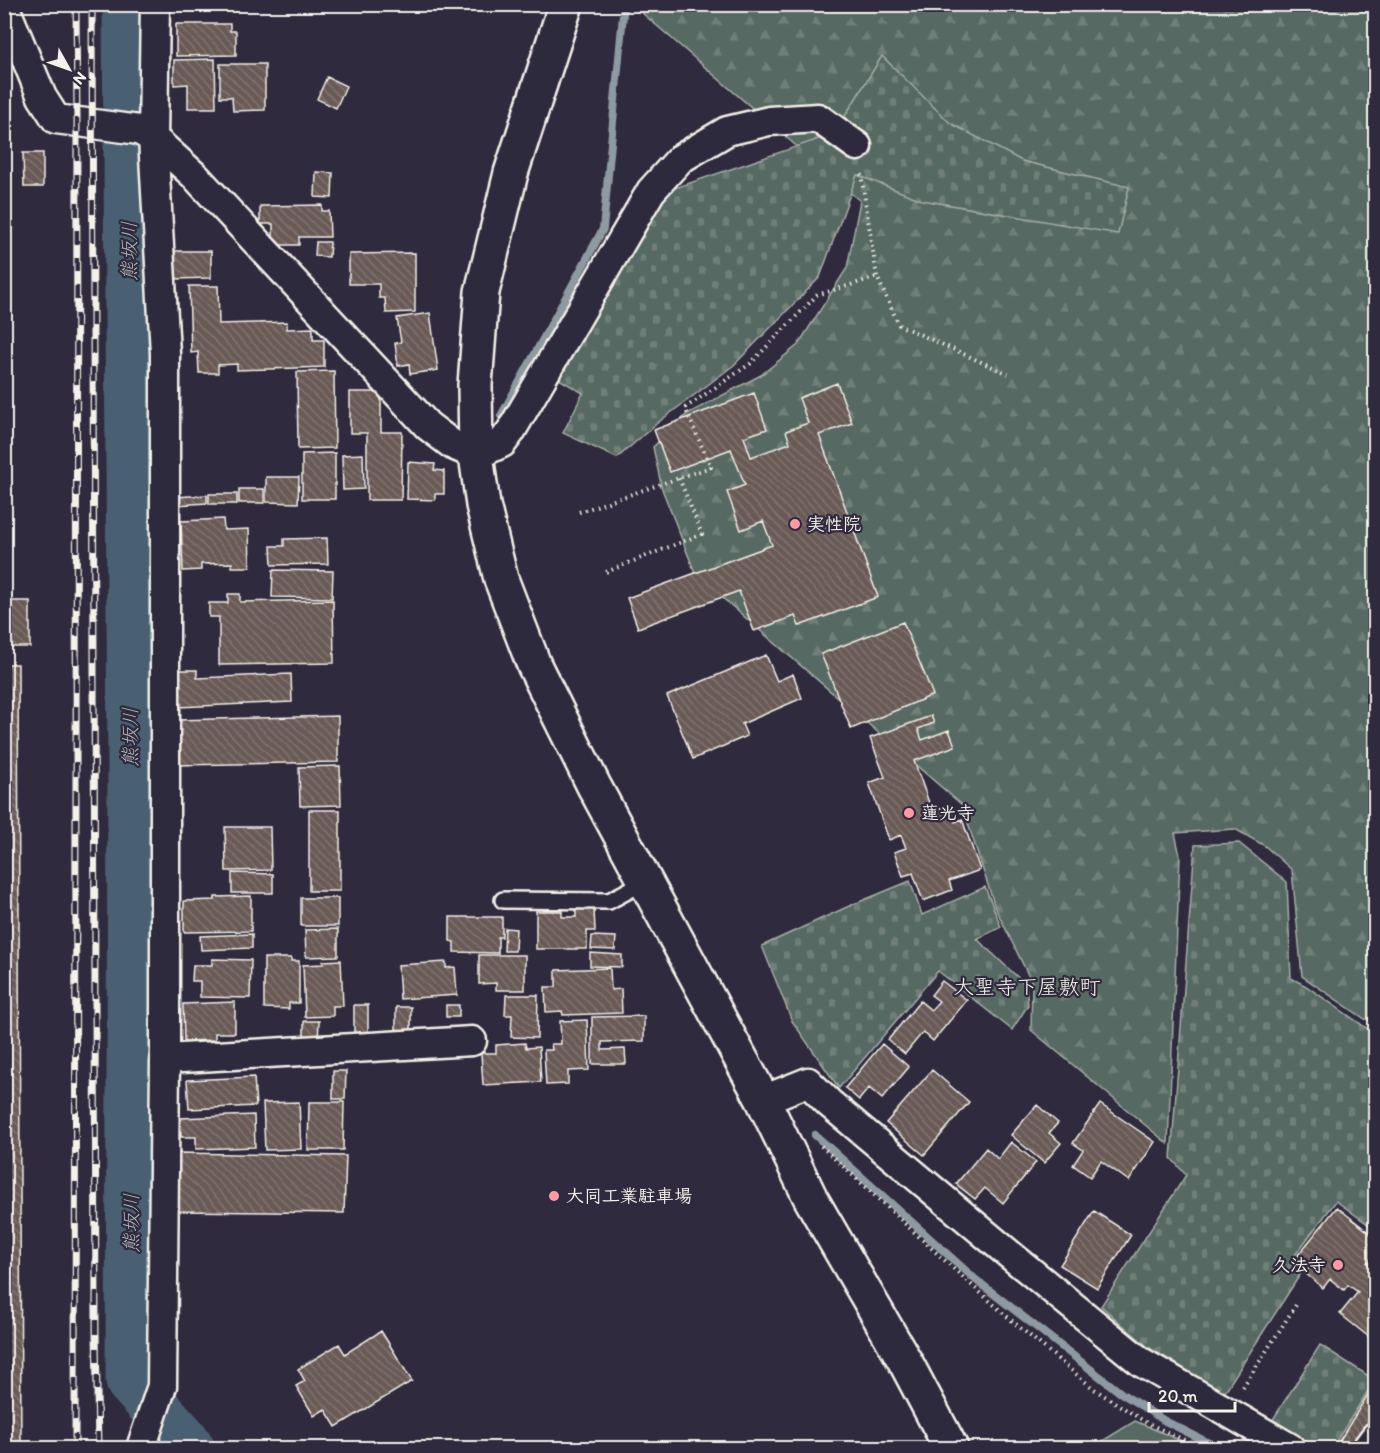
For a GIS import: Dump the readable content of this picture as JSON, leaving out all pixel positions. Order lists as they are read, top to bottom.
{
  "districts": ["大聖寺下屋敷町"],
  "water": ["熊坂川"],
  "places": [
    "実性院",
    "蓮光寺",
    "大同工業駐車場",
    "久法寺"
  ],
  "scale_bar": "20 m",
  "north": "bottom right"
}
